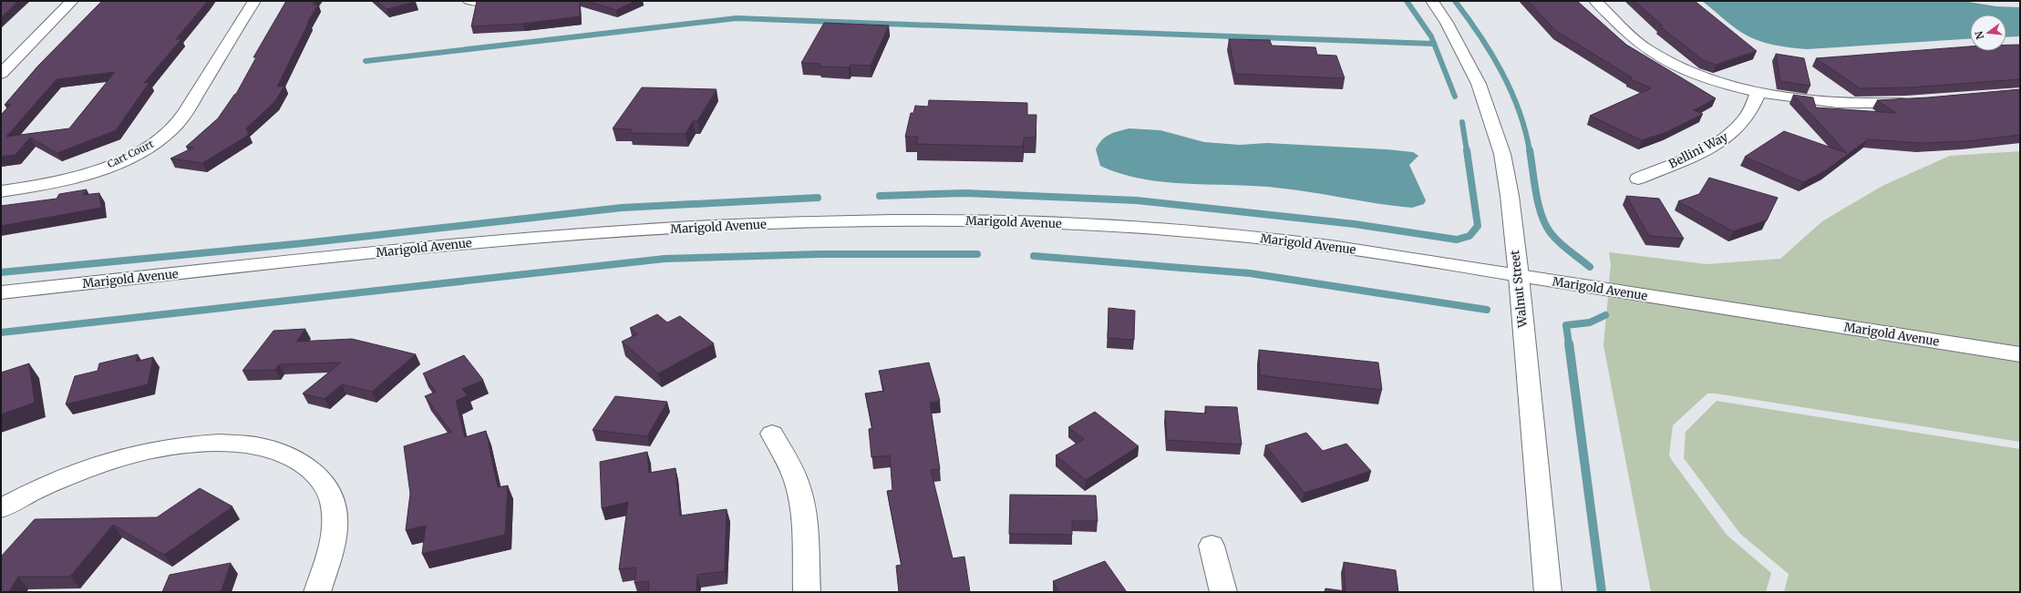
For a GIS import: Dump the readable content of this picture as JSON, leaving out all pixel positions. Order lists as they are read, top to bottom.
{
  "streets": {
    "street": [
      "Bellini Way",
      "Cart Court",
      "Marigold Avenue",
      "Walnut Street"
    ]
  },
  "crossings": [
    ["Marigold Avenue", "Walnut Street"]
  ],
  "north": "left"
}
